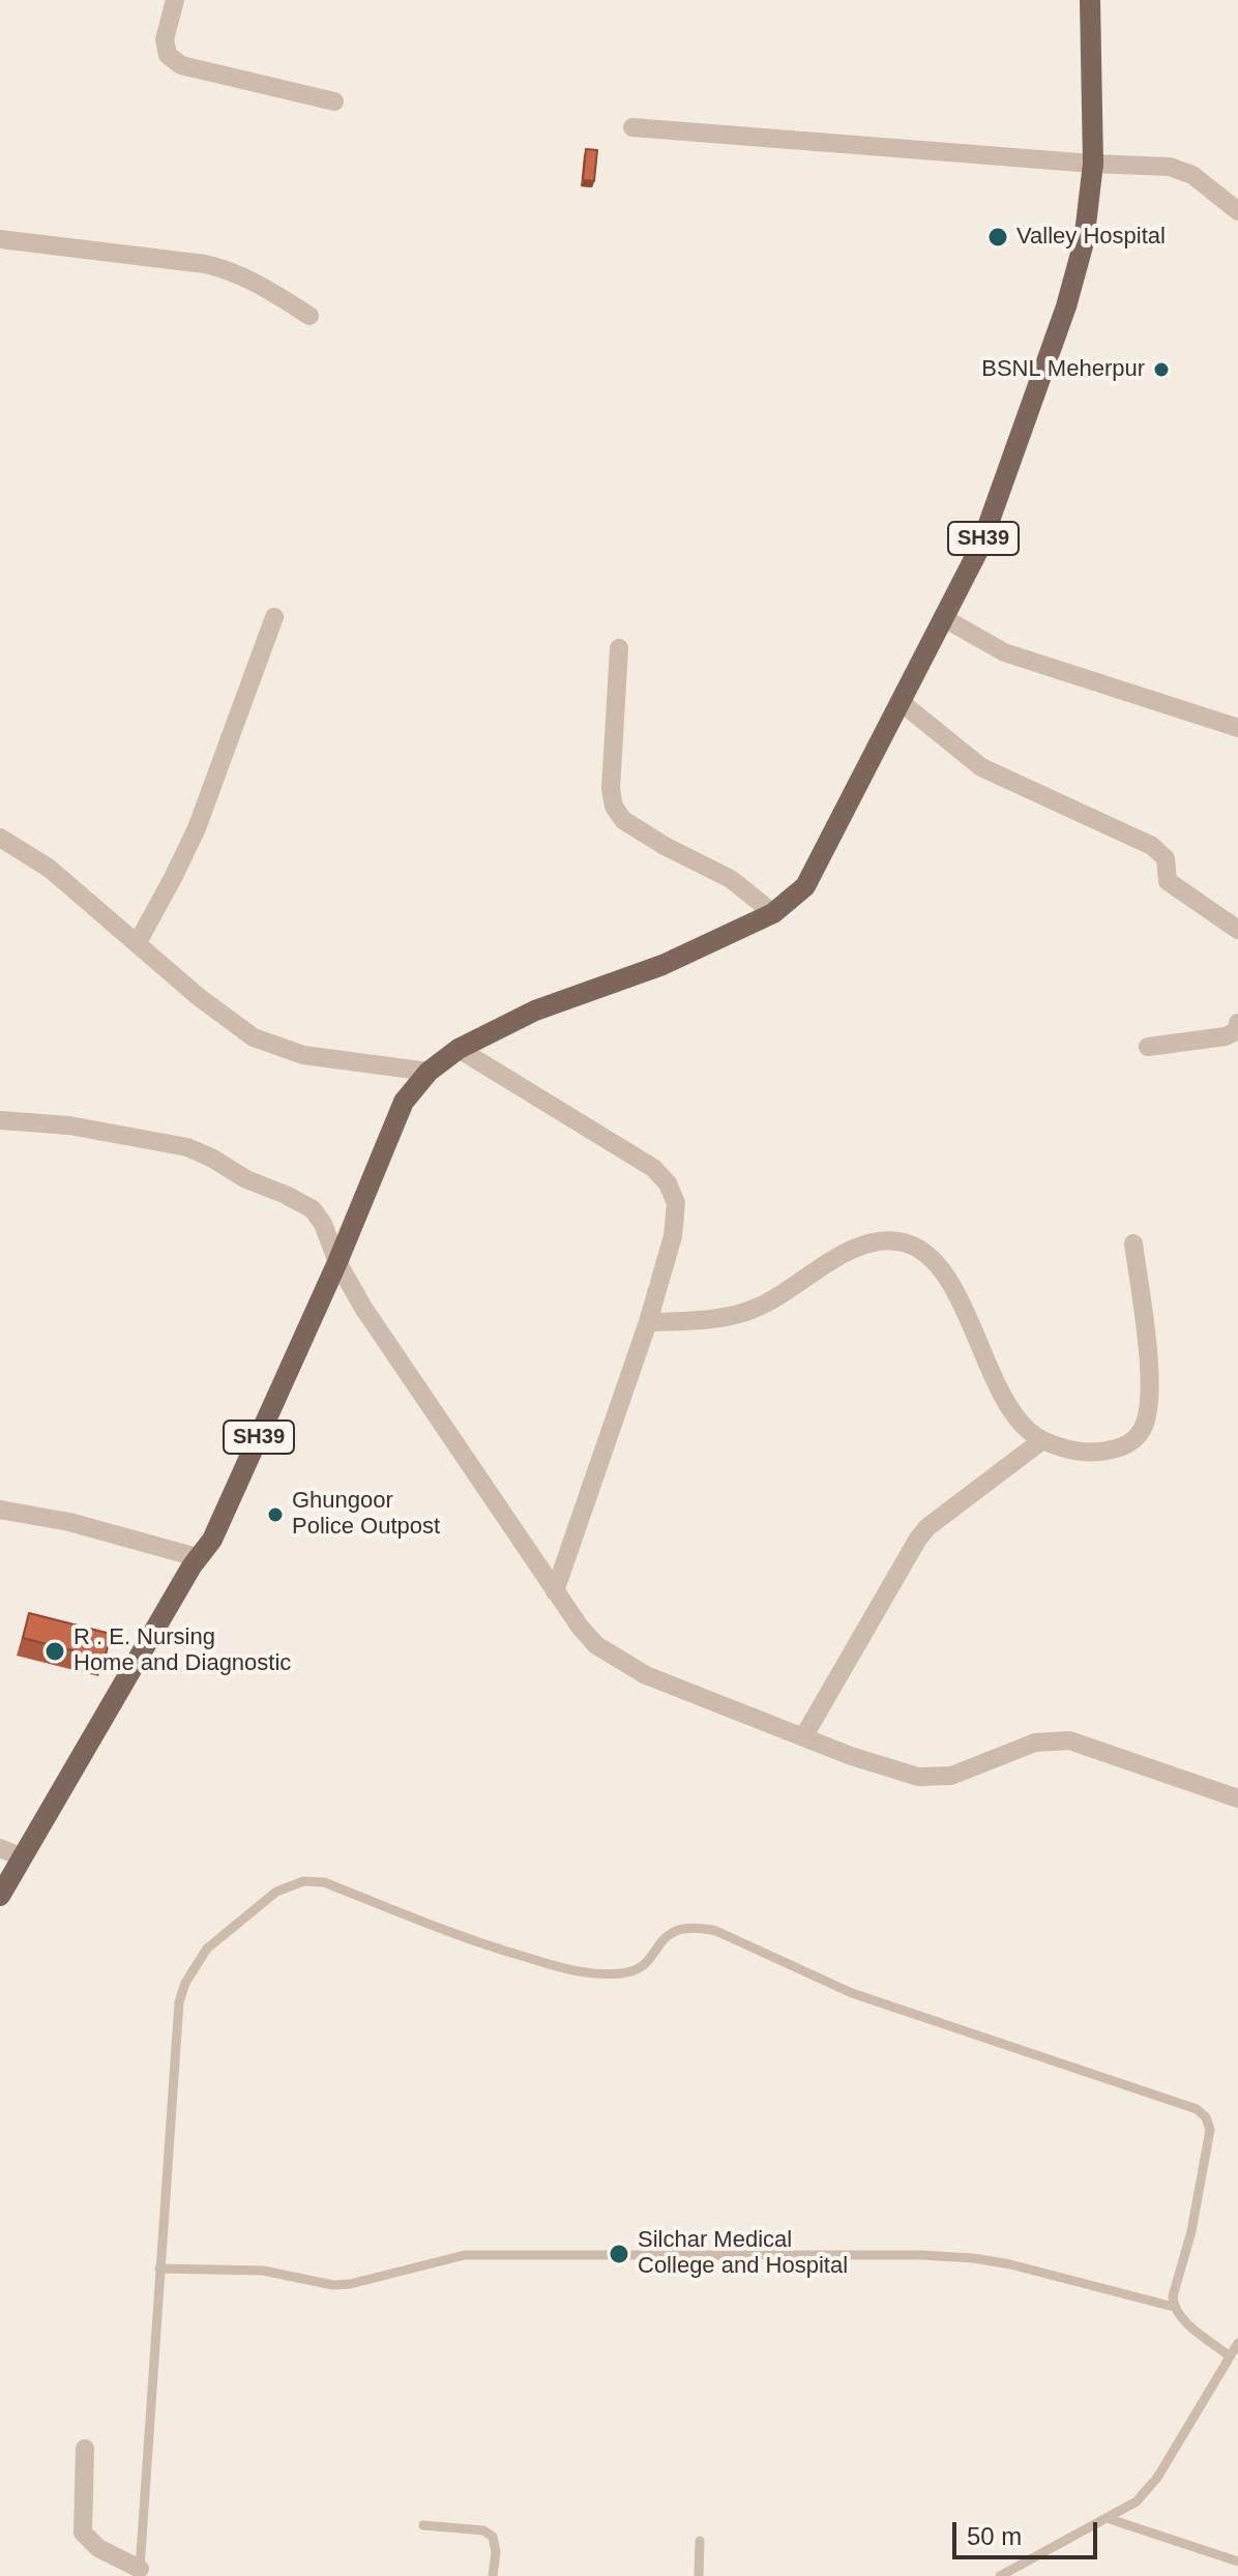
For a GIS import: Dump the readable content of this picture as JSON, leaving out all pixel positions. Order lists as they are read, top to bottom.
{
  "streets": {
    "main road": ["SH39"]
  },
  "places": [
    "Valley Hospital",
    "BSNL Meherpur",
    "Ghungoor Police Outpost",
    "R . E. Nursing Home and Diagnostic",
    "Silchar Medical College and Hospital"
  ],
  "scale_bar": "50 m"
}
